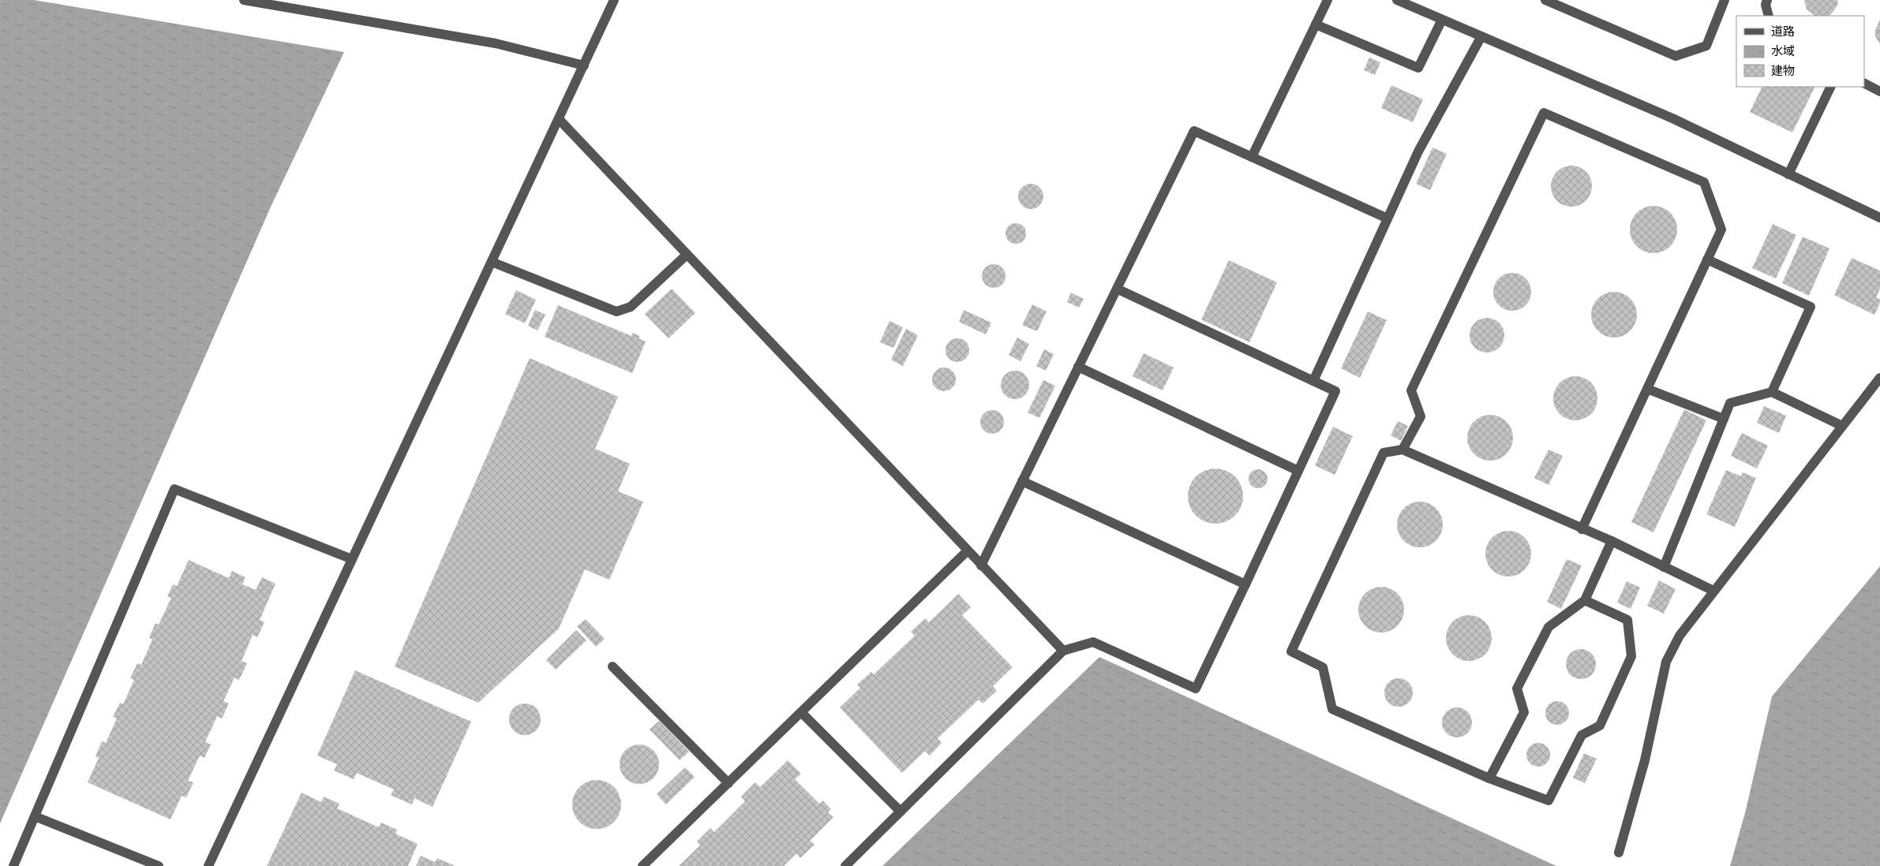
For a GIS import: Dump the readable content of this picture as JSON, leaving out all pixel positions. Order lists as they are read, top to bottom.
{
  "legend": ["道路", "水域", "建物"]
}
